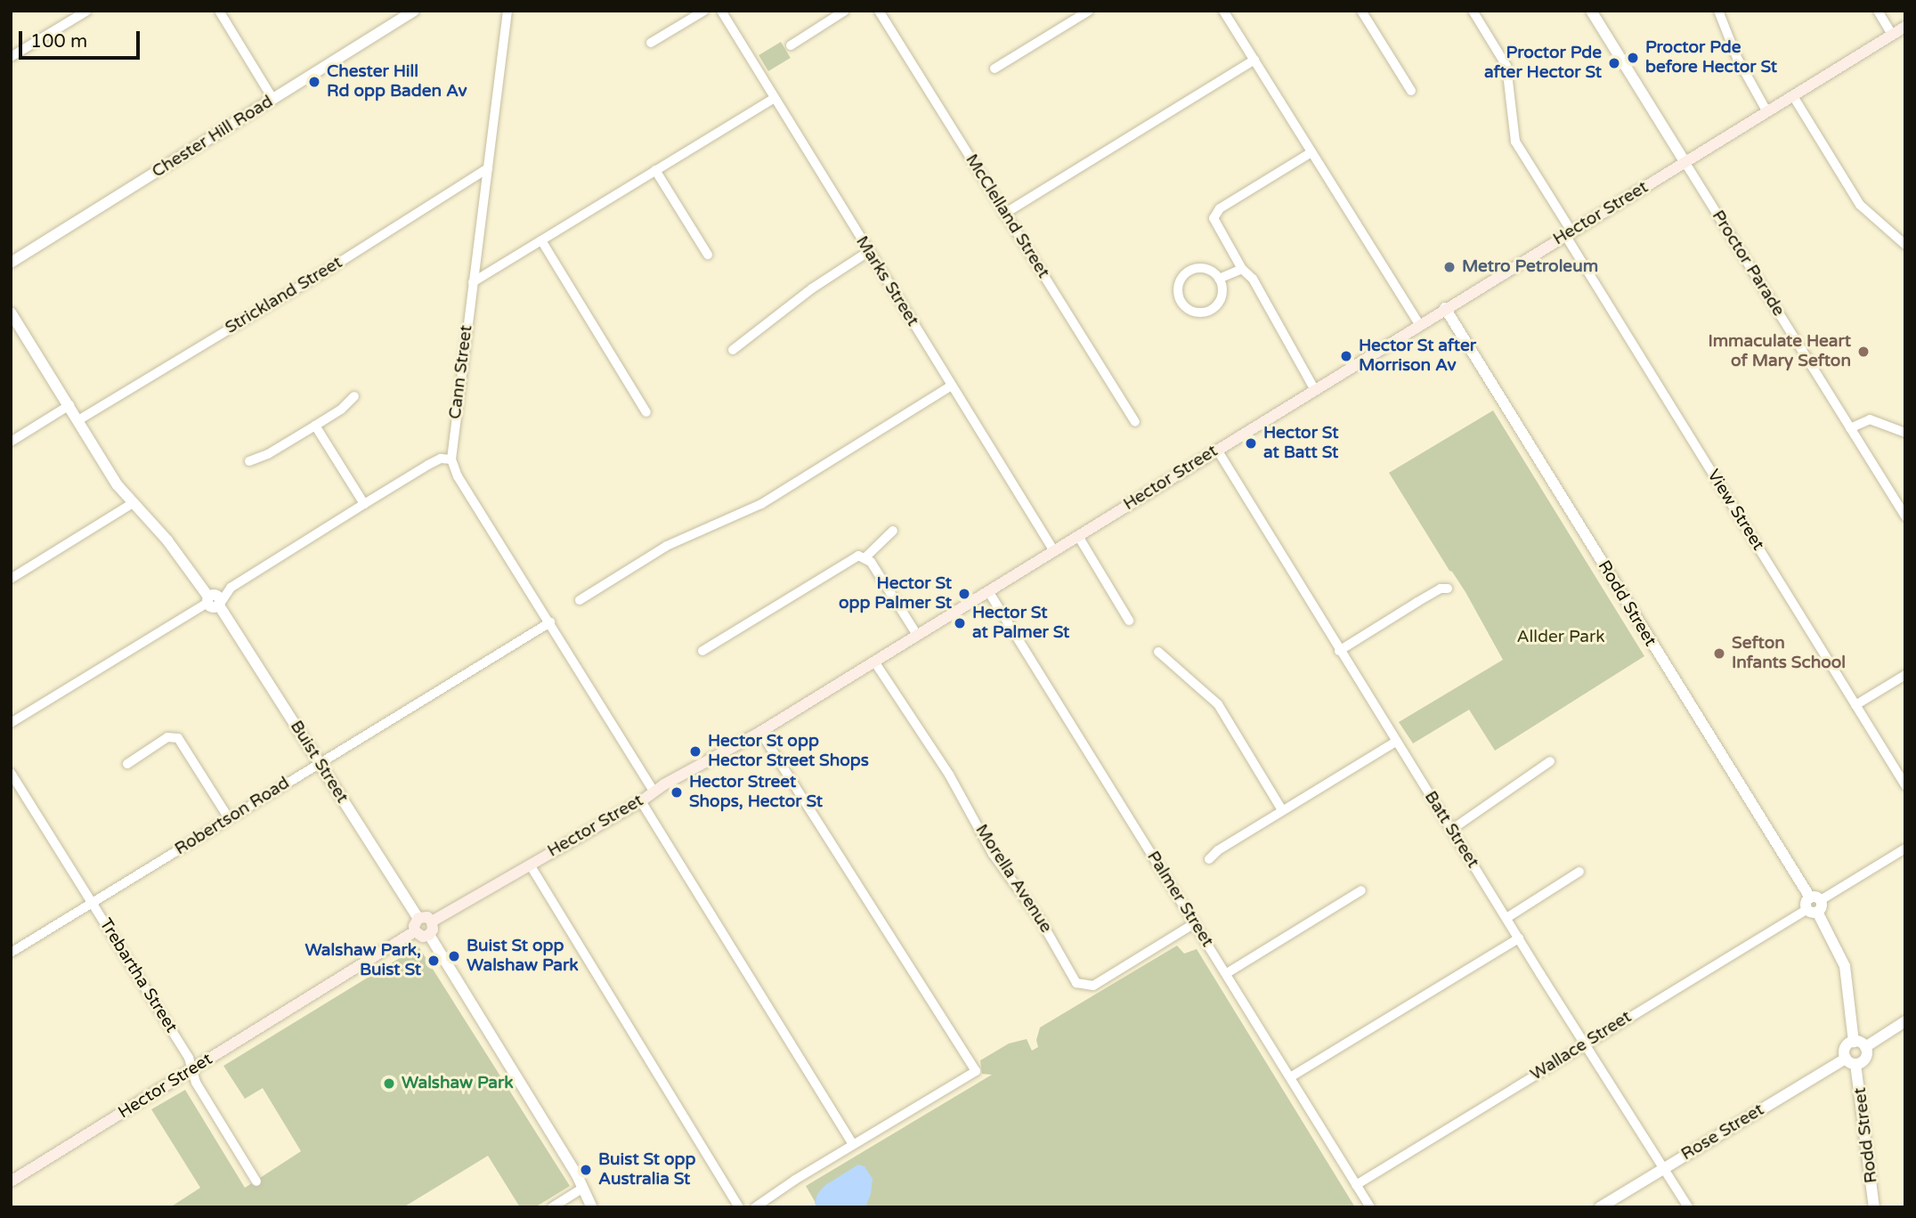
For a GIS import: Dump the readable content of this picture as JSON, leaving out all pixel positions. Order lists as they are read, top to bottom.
{
  "streets": {
    "main road": ["Hector Street"],
    "street": [
      "Chester Hill Road",
      "McClelland Street",
      "Proctor Parade",
      "Marks Street",
      "Strickland Street",
      "Cann Street",
      "View Street",
      "Rodd Street",
      "Buist Street",
      "Robertson Road",
      "Batt Street",
      "Morella Avenue",
      "Palmer Street",
      "Trebartha Street",
      "Wallace Street",
      "Rose Street"
    ]
  },
  "crossings": [
    ["Hector Street", "Proctor Parade"],
    ["Hector Street", "Marks Street"],
    ["Hector Street", "View Street"],
    ["Hector Street", "Rodd Street"],
    ["Hector Street", "Buist Street"],
    ["Hector Street", "Batt Street"],
    ["Hector Street", "Morella Avenue"],
    ["Hector Street", "Palmer Street"],
    ["Hector Street", "Trebartha Street"],
    ["Strickland Street", "Cann Street"],
    ["Strickland Street", "Buist Street"],
    ["Rodd Street", "Wallace Street"],
    ["Rodd Street", "Rose Street"],
    ["Buist Street", "Robertson Road"],
    ["Robertson Road", "Trebartha Street"],
    ["Batt Street", "Wallace Street"],
    ["Batt Street", "Rose Street"],
    ["Morella Avenue", "Palmer Street"],
    ["Palmer Street", "Wallace Street"]
  ],
  "parks": ["Allder Park"],
  "places": [
    "Proctor Pde before Hector St",
    "Proctor Pde after Hector St",
    "Chester Hill Rd opp Baden Av",
    "Metro Petroleum",
    "Immaculate Heart of Mary Sefton",
    "Hector St after Morrison Av",
    "Hector St at Batt St",
    "Hector St opp Palmer St",
    "Hector St at Palmer St",
    "Sefton Infants School",
    "Hector St opp Hector Street Shops",
    "Hector Street Shops, Hector St",
    "Buist St opp Walshaw Park",
    "Walshaw Park, Buist St",
    "Walshaw Park",
    "Buist St opp Australia St"
  ],
  "scale_bar": "100 m"
}
